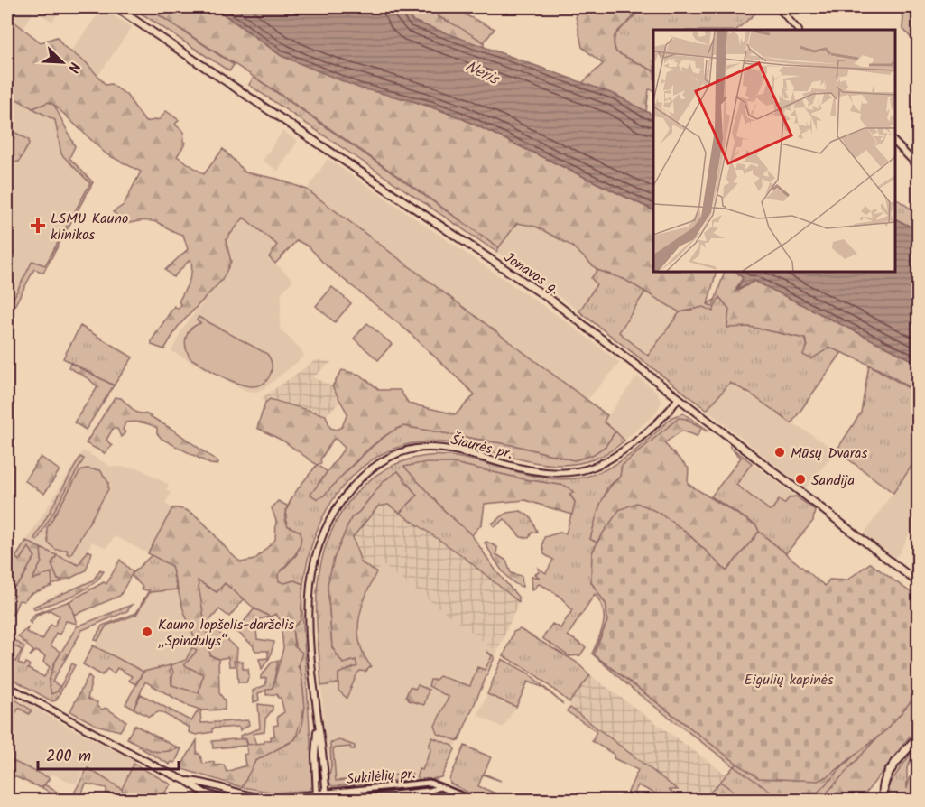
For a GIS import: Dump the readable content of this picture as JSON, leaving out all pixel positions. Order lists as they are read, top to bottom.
{
  "streets": {
    "main road": ["Jonavos g.", "Šiaurės pr.", "Sukilėlių pr."]
  },
  "crossings": [
    ["Jonavos g.", "Šiaurės pr."],
    ["Šiaurės pr.", "Sukilėlių pr."]
  ],
  "water": ["Neris"],
  "parks": ["Eigulių kapinės"],
  "places": {
    "health": ["LSMU Kauno klinikos"],
    "other": ["Mūsų Dvaras", "Sandija", "Kauno lopšelis-darželis „Spindulys“"]
  },
  "scale_bar": "200 m",
  "north": "bottom right"
}
